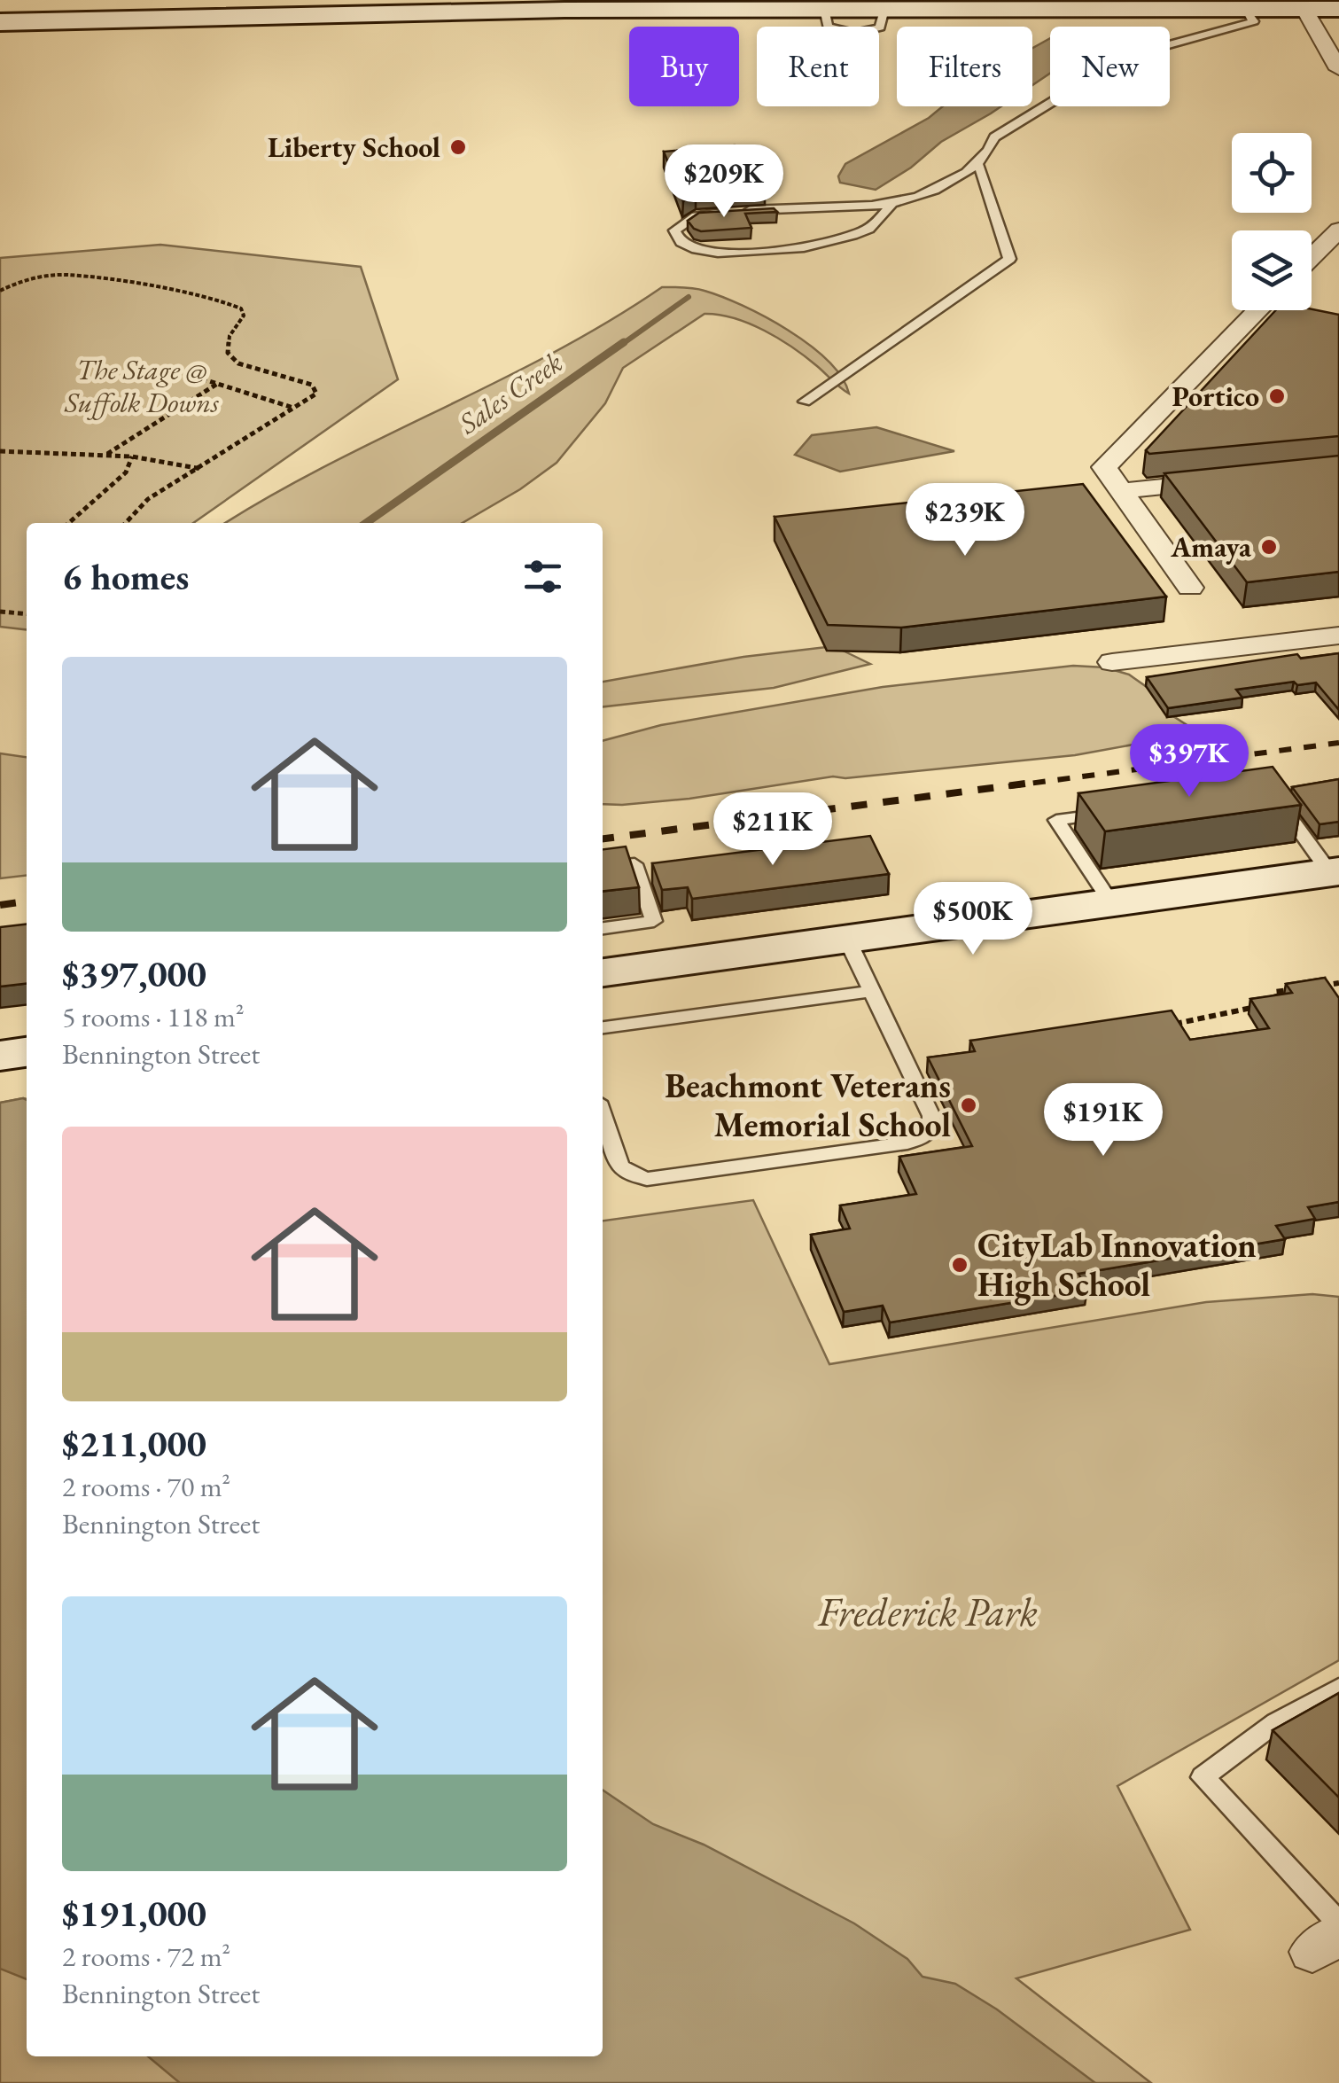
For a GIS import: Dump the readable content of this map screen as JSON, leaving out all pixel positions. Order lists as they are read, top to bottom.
{
  "water": ["Sales Creek"],
  "parks": ["The Stage @ Suffolk Downs", "Frederick Park"],
  "places": [
    "Liberty School",
    "Portico",
    "Amaya",
    "Beachmont Veterans Memorial School",
    "CityLab Innovation High School"
  ],
  "page": {
    "chip": [
      "Buy",
      "Rent",
      "Filters",
      "New"
    ],
    "price": [
      "$209K",
      "$239K",
      "$397K",
      "$211K",
      "$500K",
      "$191K"
    ],
    "heading": "6 homes",
    "list": [
      {
        "name": "$397,000",
        "note": "5 rooms · 118 m² · Bennington Street"
      },
      {
        "name": "$211,000",
        "note": "2 rooms · 70 m² · Bennington Street"
      },
      {
        "name": "$191,000",
        "note": "2 rooms · 72 m² · Bennington Street"
      }
    ]
  }
}
